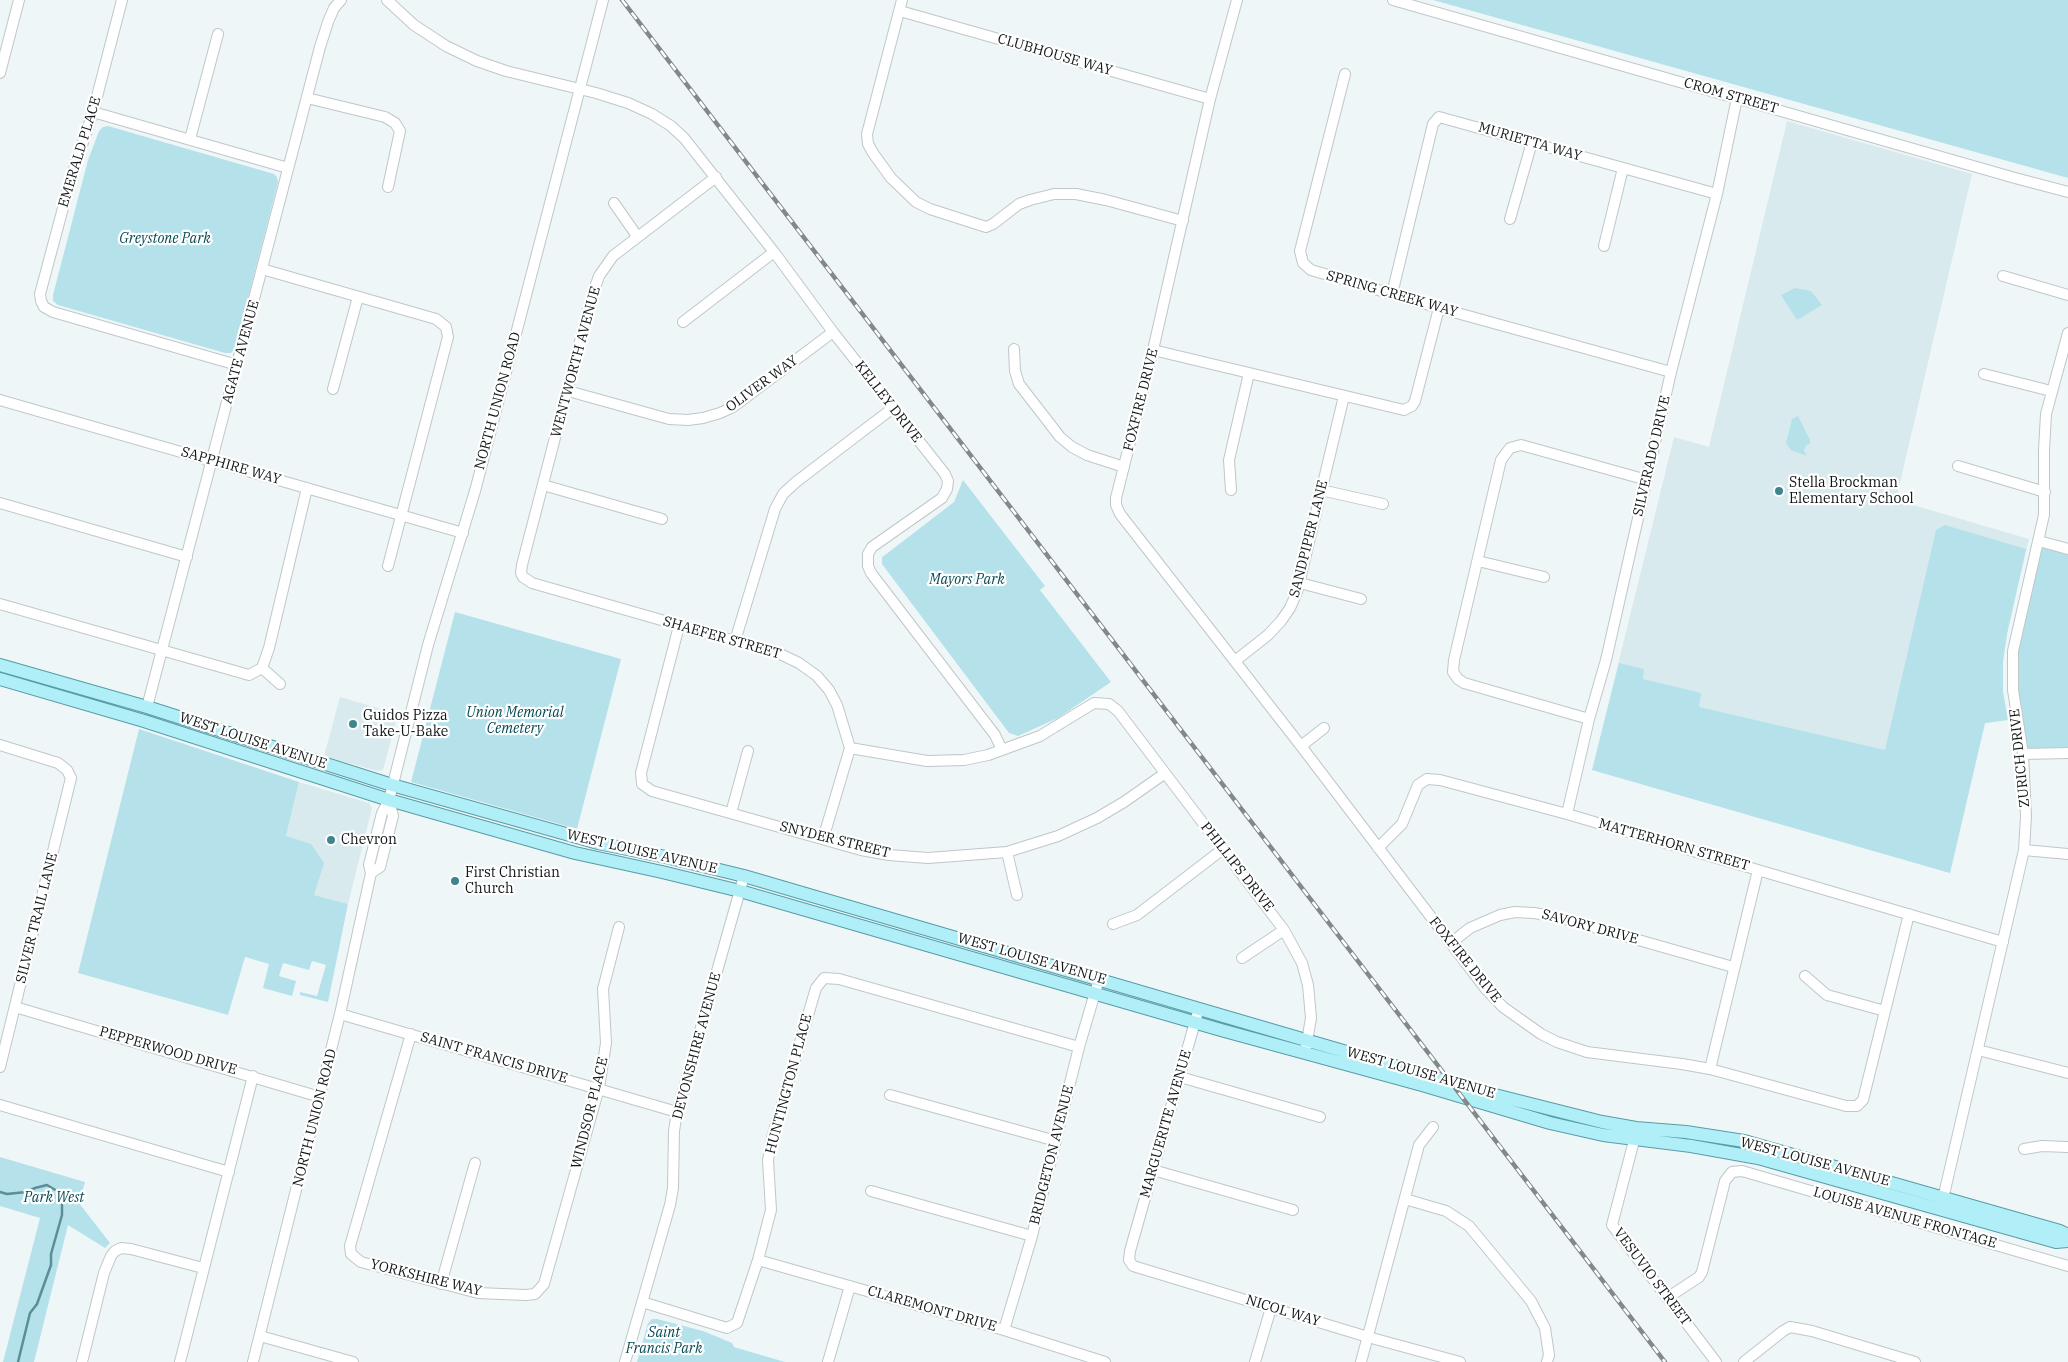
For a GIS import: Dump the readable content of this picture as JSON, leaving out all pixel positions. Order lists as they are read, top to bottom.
{
  "streets": {
    "main road": ["WEST LOUISE AVENUE"],
    "street": [
      "CLUBHOUSE WAY",
      "CROM STREET",
      "MURIETTA WAY",
      "EMERALD PLACE",
      "SPRING CREEK WAY",
      "AGATE AVENUE",
      "WENTWORTH AVENUE",
      "OLIVER WAY",
      "FOXFIRE DRIVE",
      "NORTH UNION ROAD",
      "KELLEY DRIVE",
      "SILVERADO DRIVE",
      "SAPPHIRE WAY",
      "SANDPIPER LANE",
      "SHAEFER STREET",
      "ZURICH DRIVE",
      "SNYDER STREET",
      "MATTERHORN STREET",
      "PHILLIPS DRIVE",
      "SILVER TRAIL LANE",
      "SAVORY DRIVE",
      "DEVONSHIRE AVENUE",
      "PEPPERWOOD DRIVE",
      "SAINT FRANCIS DRIVE",
      "HUNTINGTON PLACE",
      "WINDSOR PLACE",
      "MARGUERITE AVENUE",
      "BRIDGETON AVENUE",
      "LOUISE AVENUE FRONTAGE",
      "VESUVIO STREET",
      "YORKSHIRE WAY",
      "CLAREMONT DRIVE",
      "NICOL WAY"
    ]
  },
  "crossings": [
    ["CLUBHOUSE WAY", "FOXFIRE DRIVE"],
    ["CROM STREET", "SILVERADO DRIVE"],
    ["MURIETTA WAY", "SPRING CREEK WAY"],
    ["MURIETTA WAY", "SILVERADO DRIVE"],
    ["EMERALD PLACE", "AGATE AVENUE"],
    ["SPRING CREEK WAY", "SILVERADO DRIVE"],
    ["AGATE AVENUE", "SAPPHIRE WAY"],
    ["AGATE AVENUE", "WEST LOUISE AVENUE"],
    ["WENTWORTH AVENUE", "OLIVER WAY"],
    ["WENTWORTH AVENUE", "KELLEY DRIVE"],
    ["WENTWORTH AVENUE", "SHAEFER STREET"],
    ["OLIVER WAY", "KELLEY DRIVE"],
    ["FOXFIRE DRIVE", "SANDPIPER LANE"],
    ["FOXFIRE DRIVE", "MATTERHORN STREET"],
    ["FOXFIRE DRIVE", "SAVORY DRIVE"],
    ["NORTH UNION ROAD", "KELLEY DRIVE"],
    ["NORTH UNION ROAD", "SAPPHIRE WAY"],
    ["NORTH UNION ROAD", "WEST LOUISE AVENUE"],
    ["NORTH UNION ROAD", "PEPPERWOOD DRIVE"],
    ["NORTH UNION ROAD", "SAINT FRANCIS DRIVE"],
    ["KELLEY DRIVE", "PHILLIPS DRIVE"],
    ["SILVERADO DRIVE", "MATTERHORN STREET"],
    ["SHAEFER STREET", "SNYDER STREET"],
    ["WEST LOUISE AVENUE", "ZURICH DRIVE"],
    ["WEST LOUISE AVENUE", "PHILLIPS DRIVE"],
    ["WEST LOUISE AVENUE", "DEVONSHIRE AVENUE"],
    ["WEST LOUISE AVENUE", "MARGUERITE AVENUE"],
    ["WEST LOUISE AVENUE", "BRIDGETON AVENUE"],
    ["WEST LOUISE AVENUE", "VESUVIO STREET"],
    ["ZURICH DRIVE", "MATTERHORN STREET"],
    ["SNYDER STREET", "PHILLIPS DRIVE"],
    ["SILVER TRAIL LANE", "PEPPERWOOD DRIVE"],
    ["DEVONSHIRE AVENUE", "SAINT FRANCIS DRIVE"],
    ["DEVONSHIRE AVENUE", "HUNTINGTON PLACE"],
    ["SAINT FRANCIS DRIVE", "WINDSOR PLACE"],
    ["SAINT FRANCIS DRIVE", "YORKSHIRE WAY"],
    ["HUNTINGTON PLACE", "BRIDGETON AVENUE"],
    ["HUNTINGTON PLACE", "CLAREMONT DRIVE"],
    ["WINDSOR PLACE", "YORKSHIRE WAY"],
    ["MARGUERITE AVENUE", "NICOL WAY"],
    ["BRIDGETON AVENUE", "CLAREMONT DRIVE"],
    ["LOUISE AVENUE FRONTAGE", "VESUVIO STREET"]
  ],
  "parks": [
    "Greystone Park",
    "Mayors Park",
    "Union Memorial Cemetery",
    "Park West",
    "Saint Francis Park"
  ],
  "places": [
    "Stella Brockman Elementary School",
    "Guidos Pizza Take-U-Bake",
    "Chevron",
    "First Christian Church"
  ]
}
